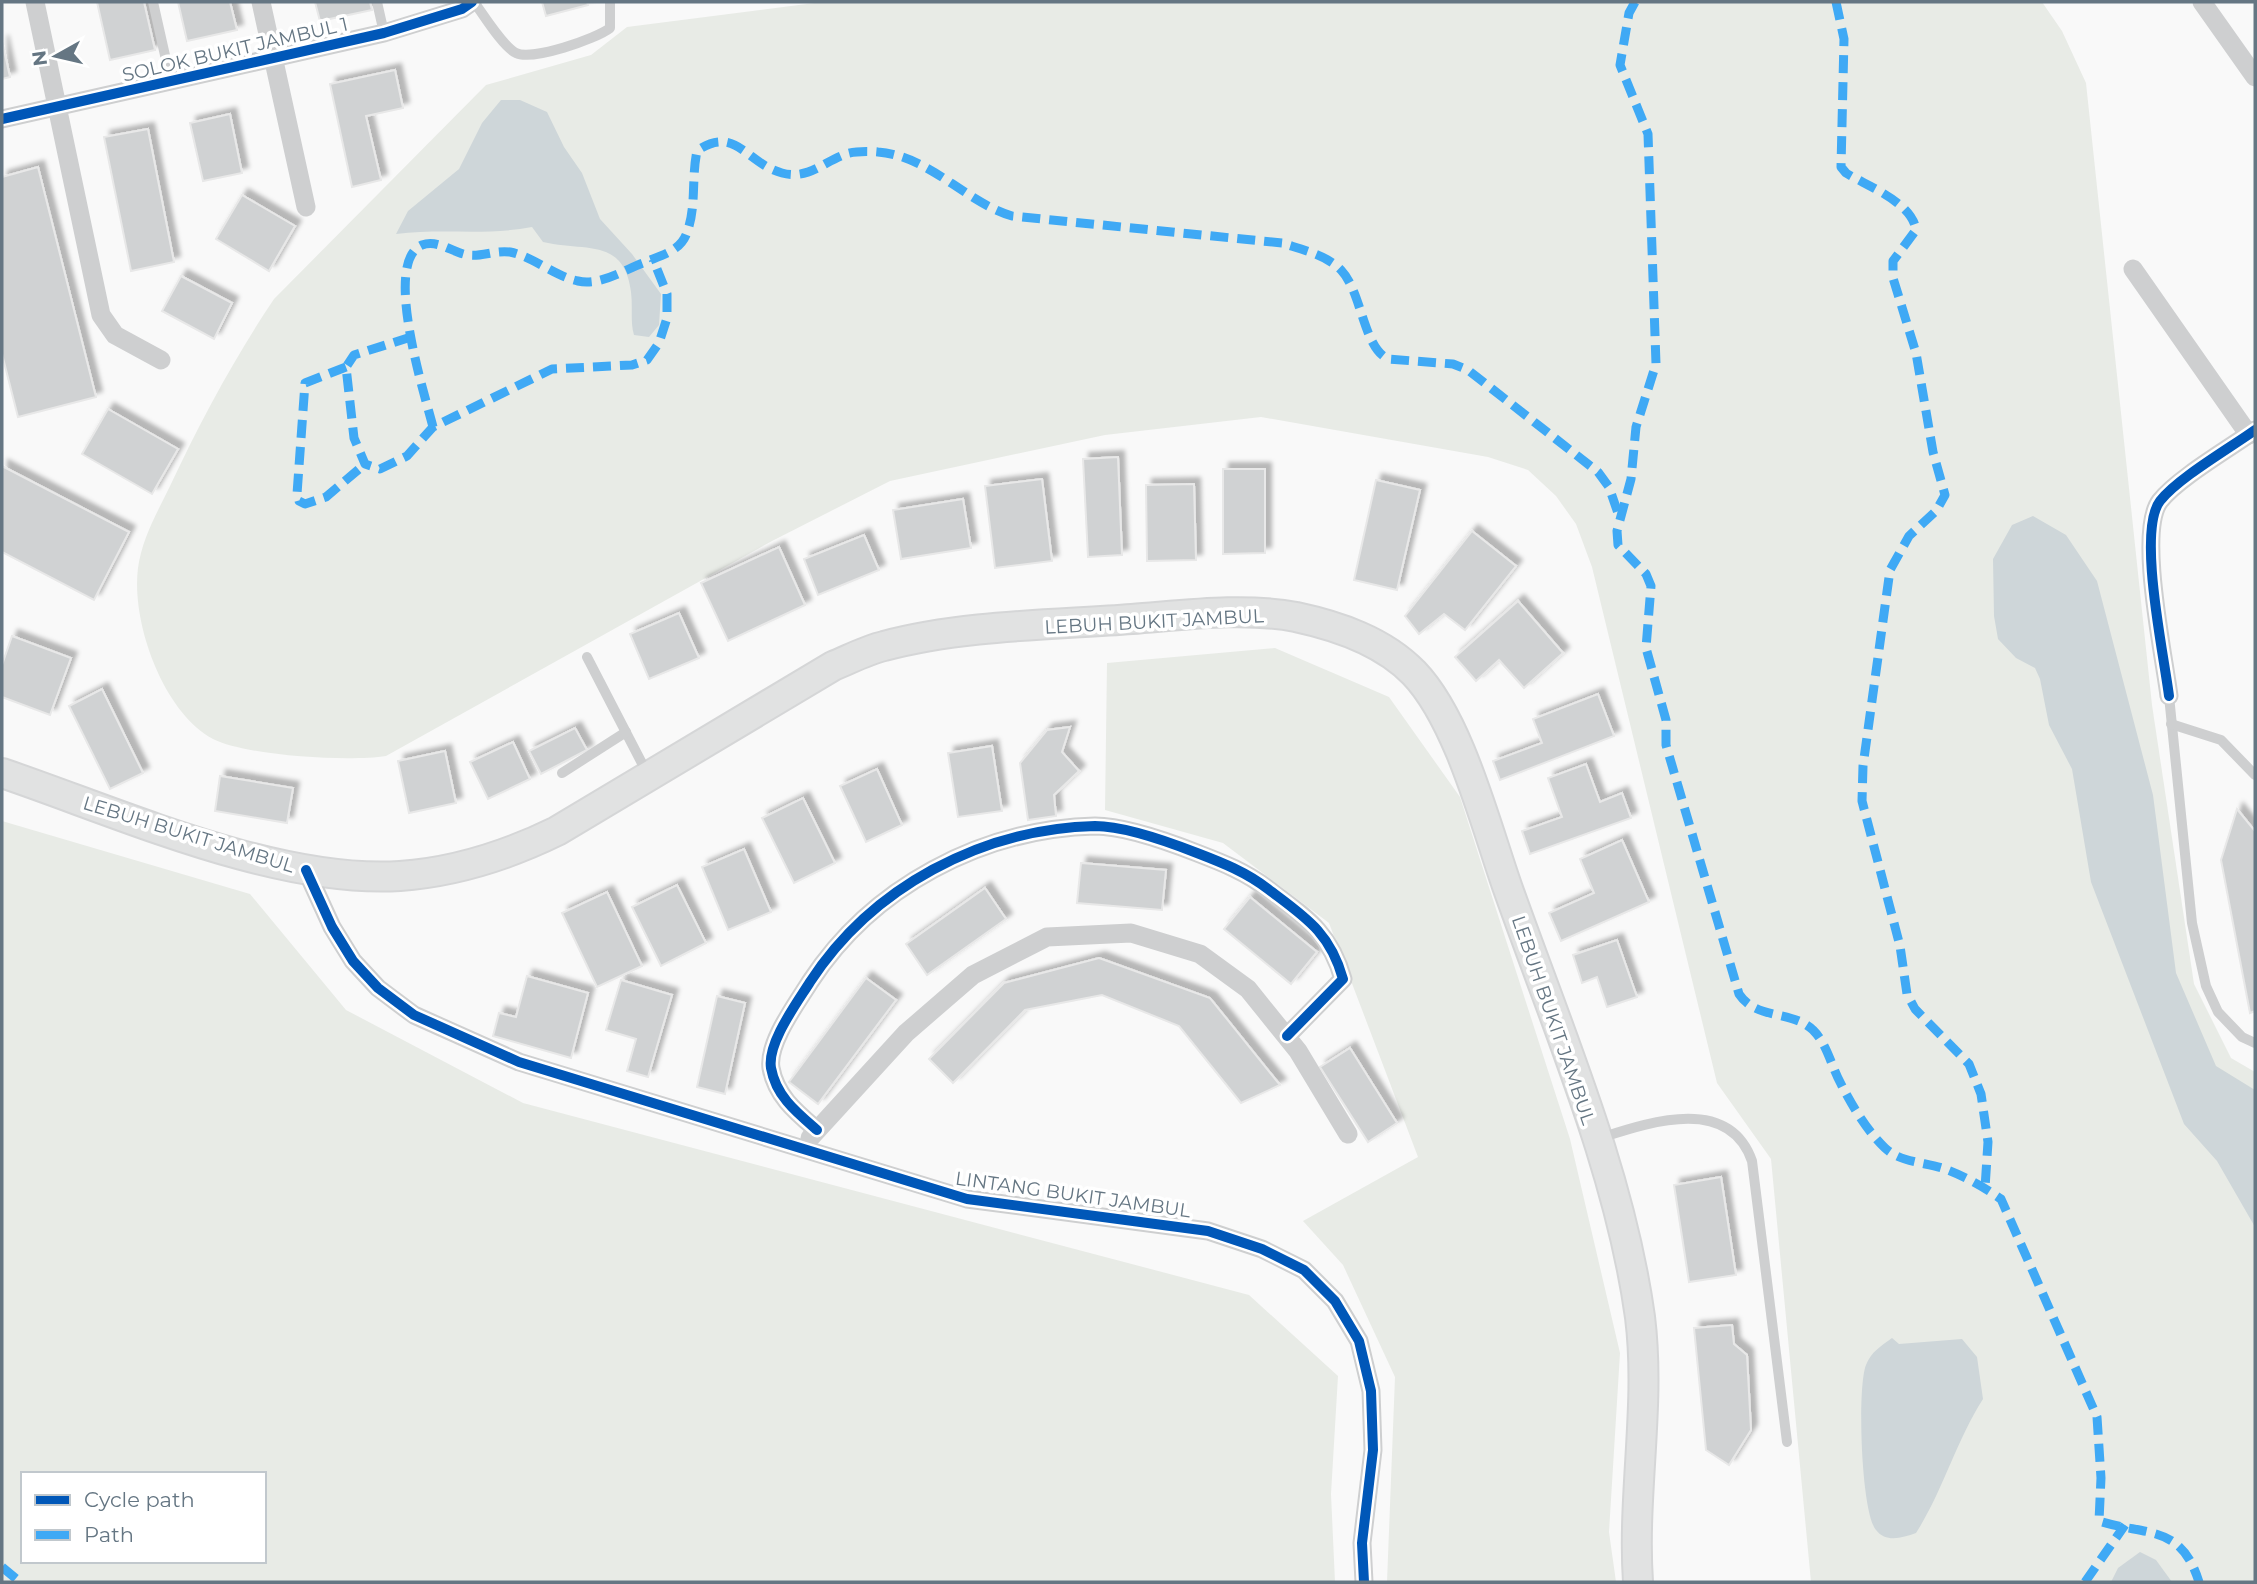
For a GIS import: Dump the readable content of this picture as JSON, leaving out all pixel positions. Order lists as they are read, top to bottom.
{
  "streets": {
    "main road": ["LEBUH BUKIT JAMBUL"],
    "street": ["SOLOK BUKIT JAMBUL 1", "LINTANG BUKIT JAMBUL"]
  },
  "crossings": [
    ["LEBUH BUKIT JAMBUL", "LINTANG BUKIT JAMBUL"]
  ],
  "legend": ["Cycle path", "Path"],
  "north": "left"
}
